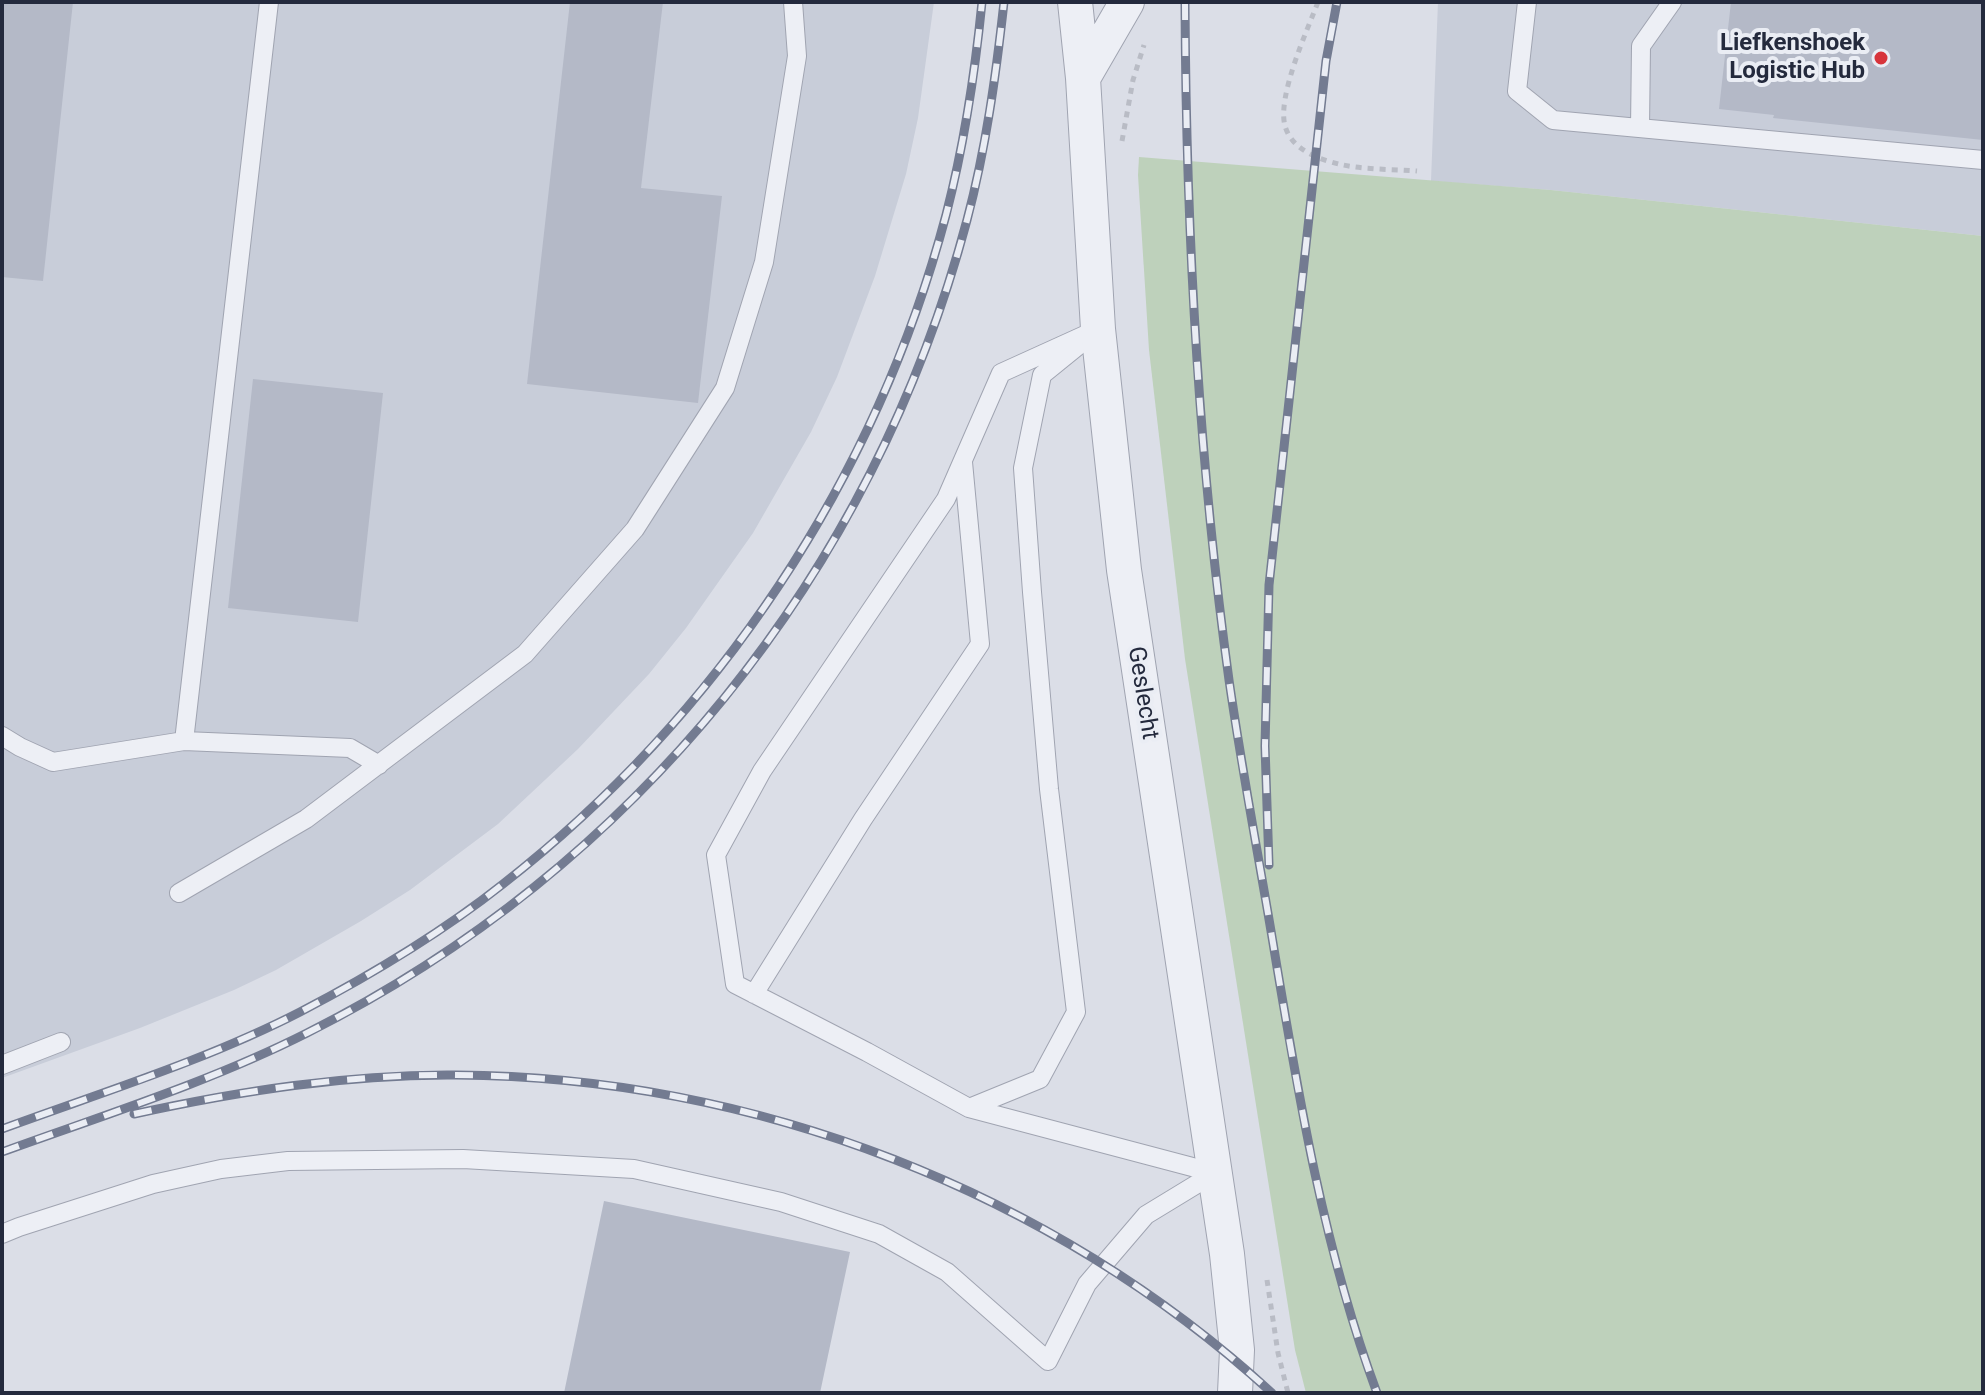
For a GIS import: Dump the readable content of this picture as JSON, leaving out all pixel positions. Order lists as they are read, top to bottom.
{
  "streets": {
    "street": ["Geslecht"]
  },
  "places": ["Liefkenshoek Logistic Hub"]
}
